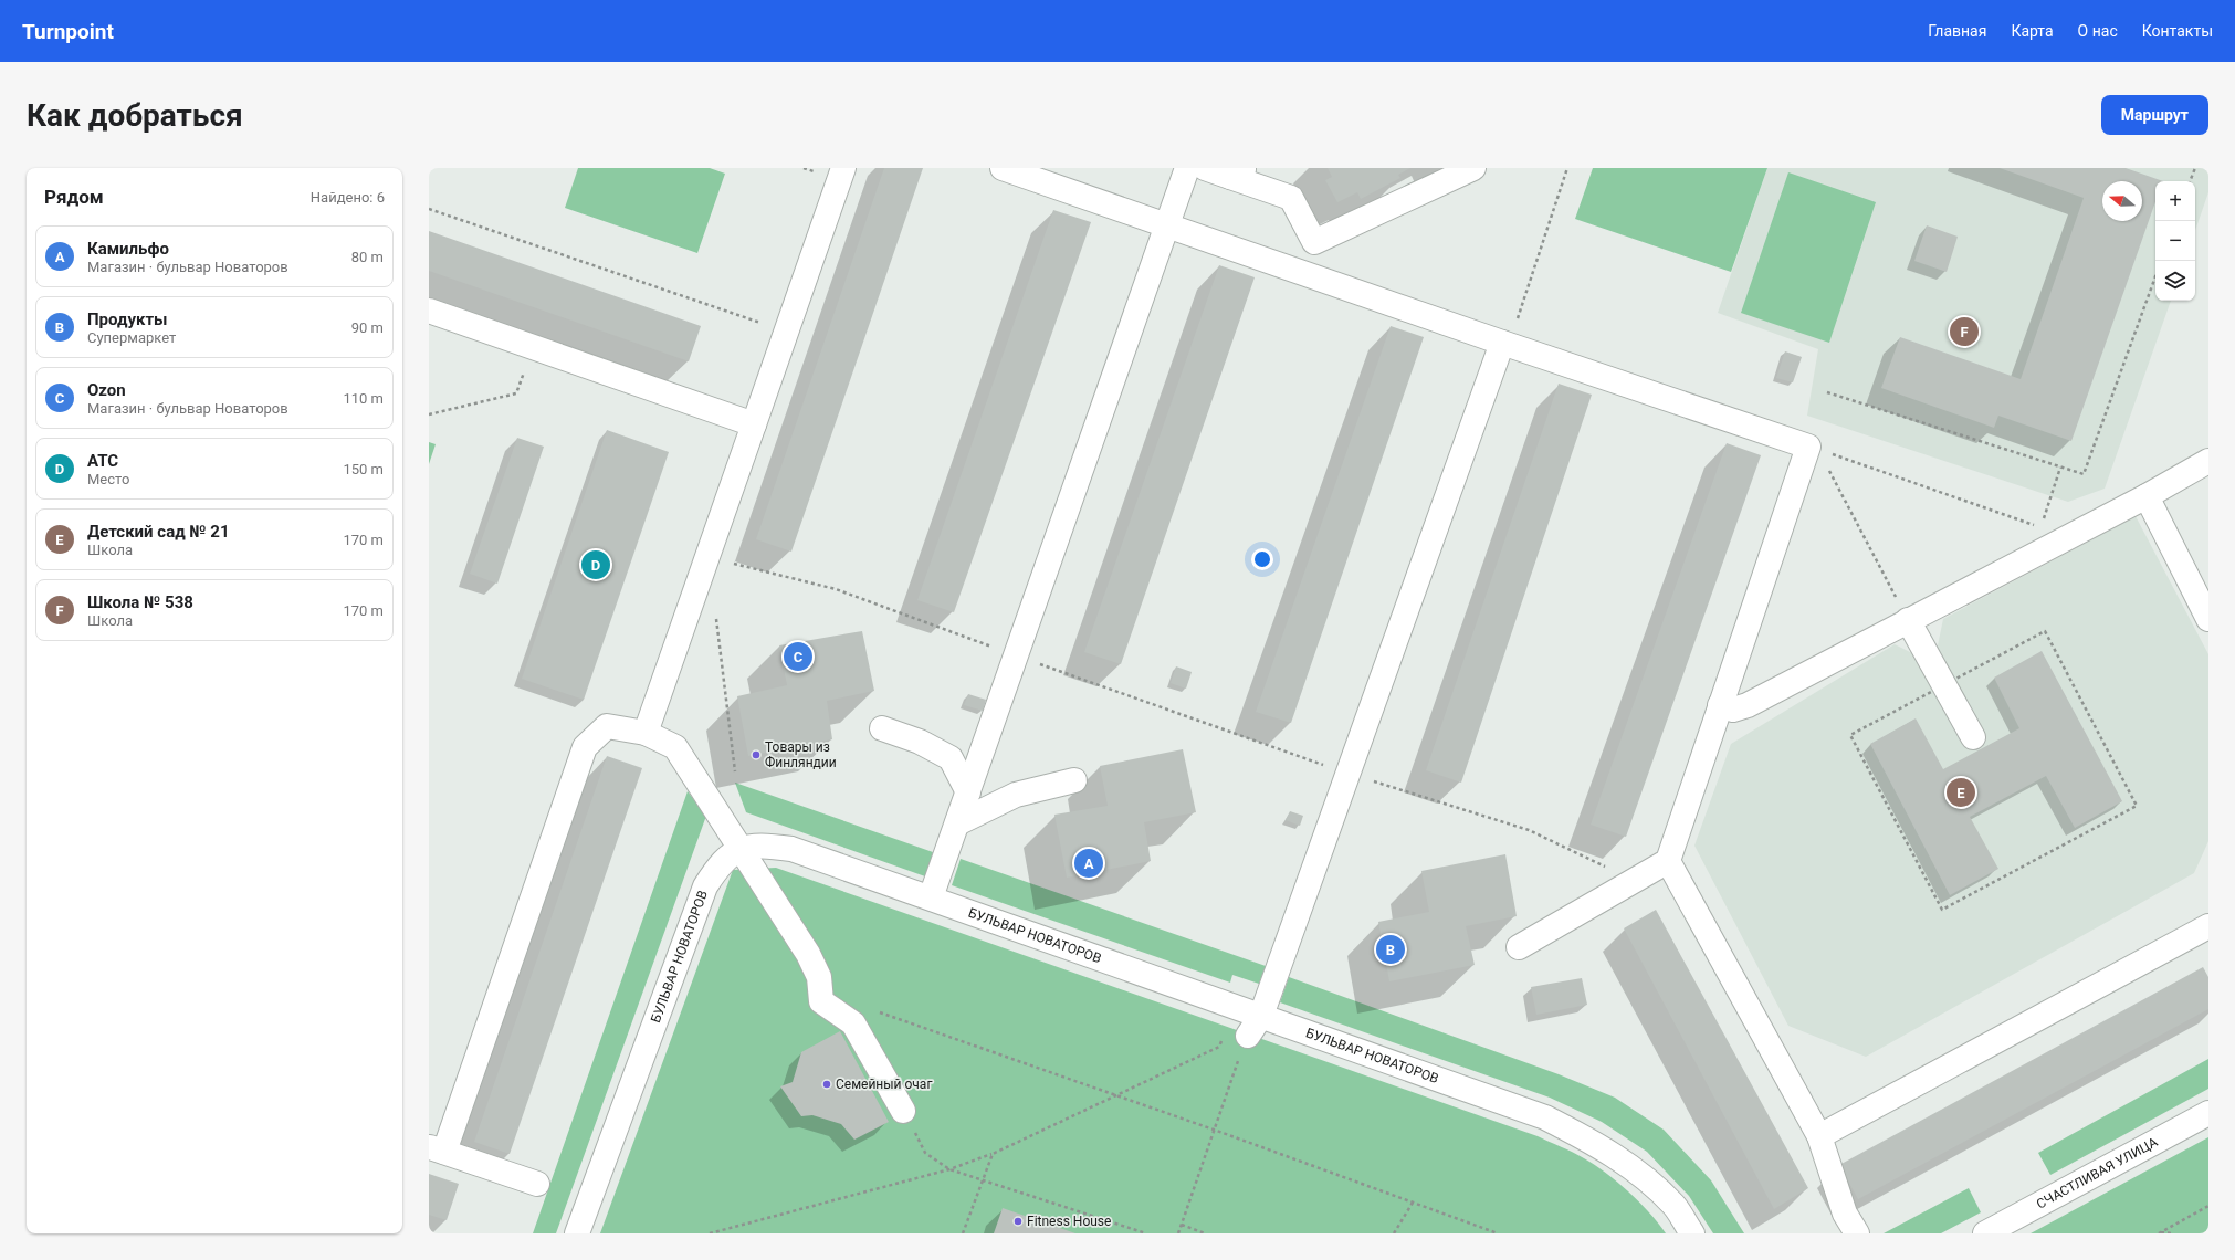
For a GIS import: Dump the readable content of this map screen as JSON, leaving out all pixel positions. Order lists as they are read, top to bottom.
{
  "streets": {
    "street": ["БУЛЬВАР НОВАТОРОВ", "СЧАСТЛИВАЯ УЛИЦА"]
  },
  "places": ["Товары из Финляндии", "Семейный очаг", "Fitness House"],
  "north": "left",
  "page": {
    "header": "Turnpoint",
    "nav": [
      "Главная",
      "Карта",
      "О нас",
      "Контакты"
    ],
    "buttons": "Маршрут",
    "title": "Как добраться",
    "heading": ["Рядом", "Найдено: 6"],
    "map_buttons": ["+", "−"],
    "list": [
      {
        "mark": "A",
        "name": "Камильфо",
        "note": "Магазин · бульвар Новаторов",
        "value": "80 m"
      },
      {
        "mark": "B",
        "name": "Продукты",
        "note": "Супермаркет",
        "value": "90 m"
      },
      {
        "mark": "C",
        "name": "Ozon",
        "note": "Магазин · бульвар Новаторов",
        "value": "110 m"
      },
      {
        "mark": "D",
        "name": "АТС",
        "note": "Место",
        "value": "150 m"
      },
      {
        "mark": "E",
        "name": "Детский сад № 21",
        "note": "Школа",
        "value": "170 m"
      },
      {
        "mark": "F",
        "name": "Школа № 538",
        "note": "Школа",
        "value": "170 m"
      }
    ],
    "pins": [
      "F",
      "D",
      "C",
      "E",
      "A",
      "B"
    ]
  }
}
